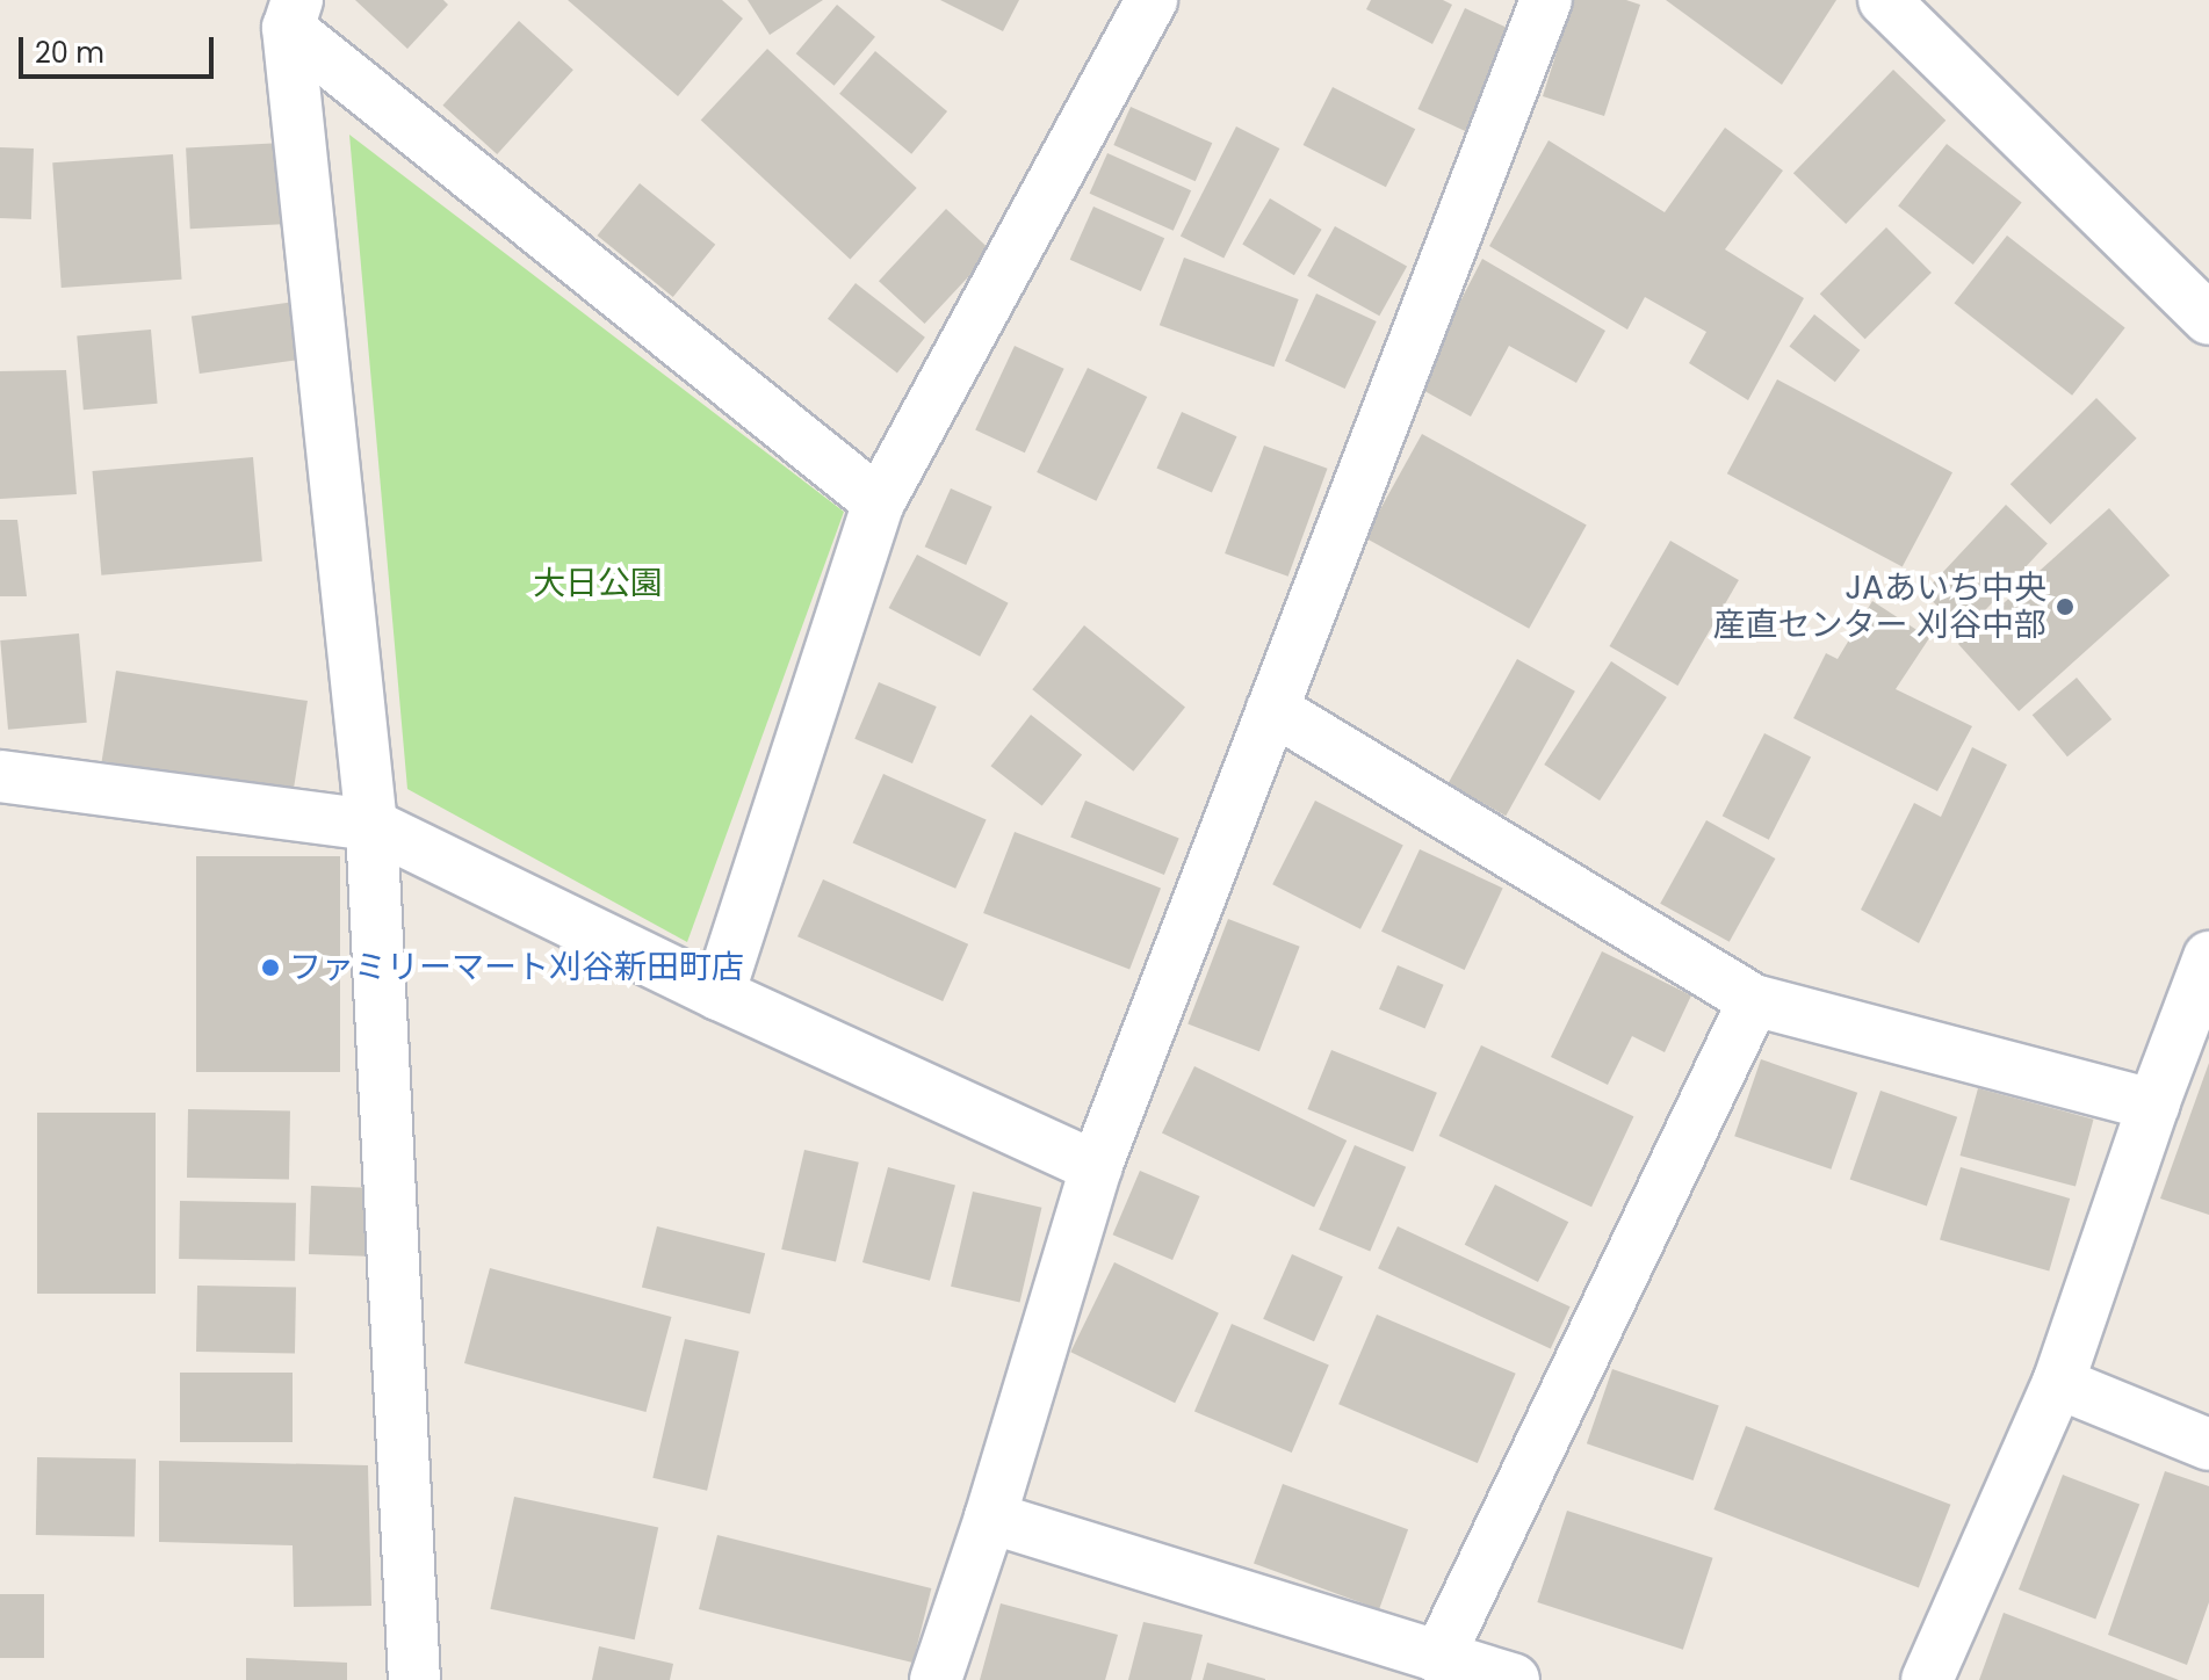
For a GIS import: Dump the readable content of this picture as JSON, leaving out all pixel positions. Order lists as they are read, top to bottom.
{
  "parks": ["大日公園"],
  "places": ["JAあいち中央 産直センター 刈谷中部", "ファミリーマート刈谷新田町店"],
  "scale_bar": "20 m"
}
